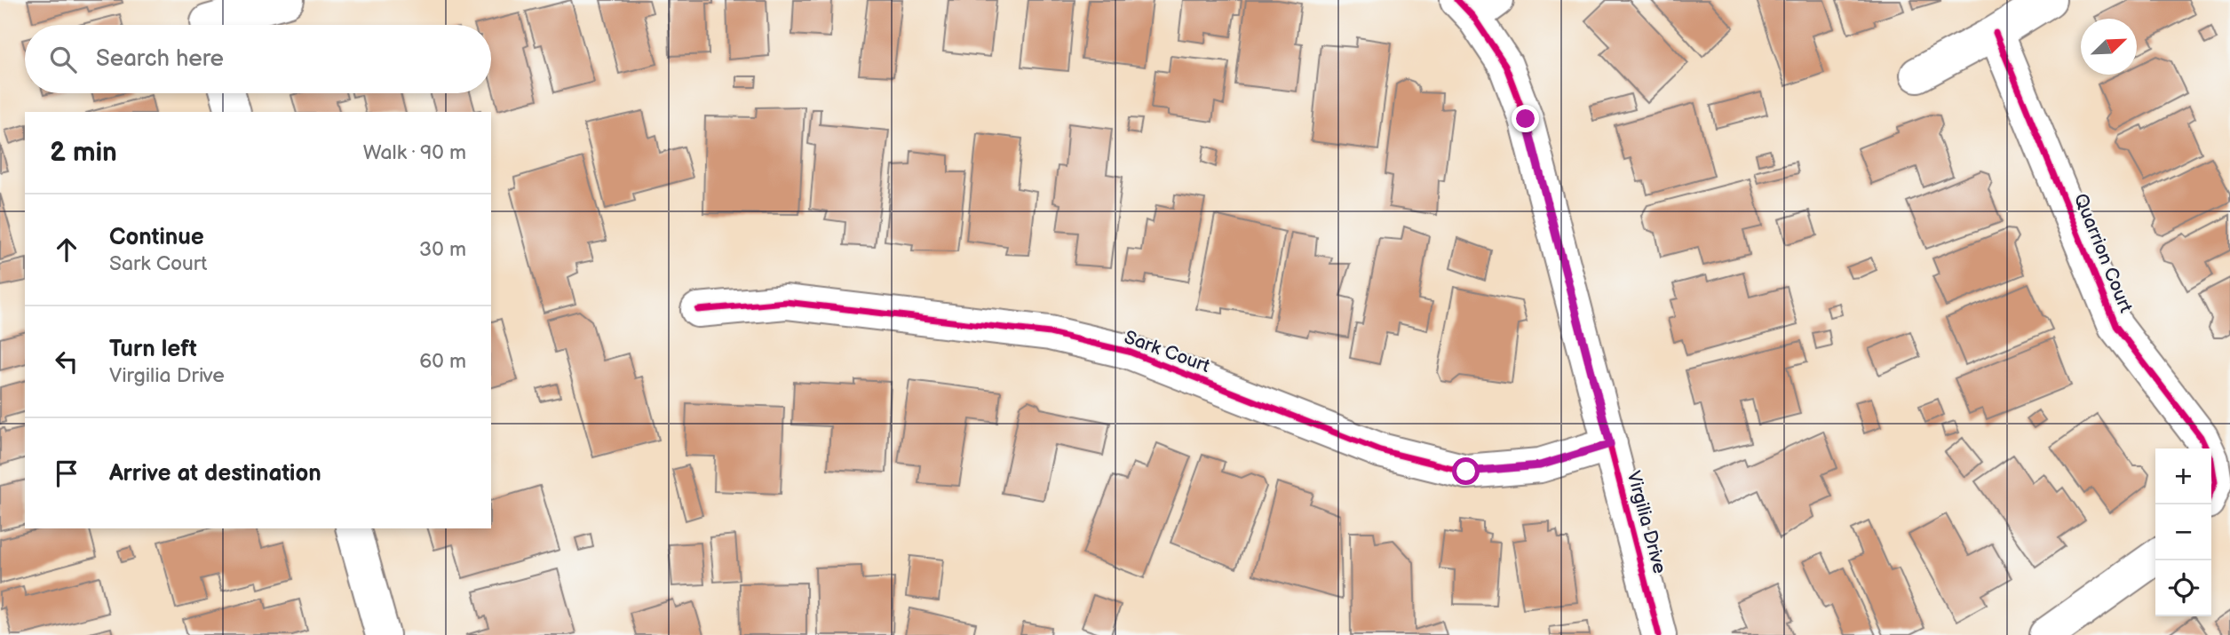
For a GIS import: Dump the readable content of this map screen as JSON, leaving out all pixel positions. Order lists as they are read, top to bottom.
{
  "streets": {
    "street": ["Quarrion Court", "Sark Court", "Virgilia Drive"]
  },
  "crossings": [
    ["Sark Court", "Virgilia Drive"]
  ],
  "north": "top right",
  "page": {
    "search": "Search here",
    "heading": ["2 min", "Walk · 90 m"],
    "list": [
      ["Continue", "Sark Court", "30 m"],
      ["Turn left", "Virgilia Drive", "60 m"],
      "Arrive at destination"
    ],
    "map_buttons": ["+", "−"]
  }
}
